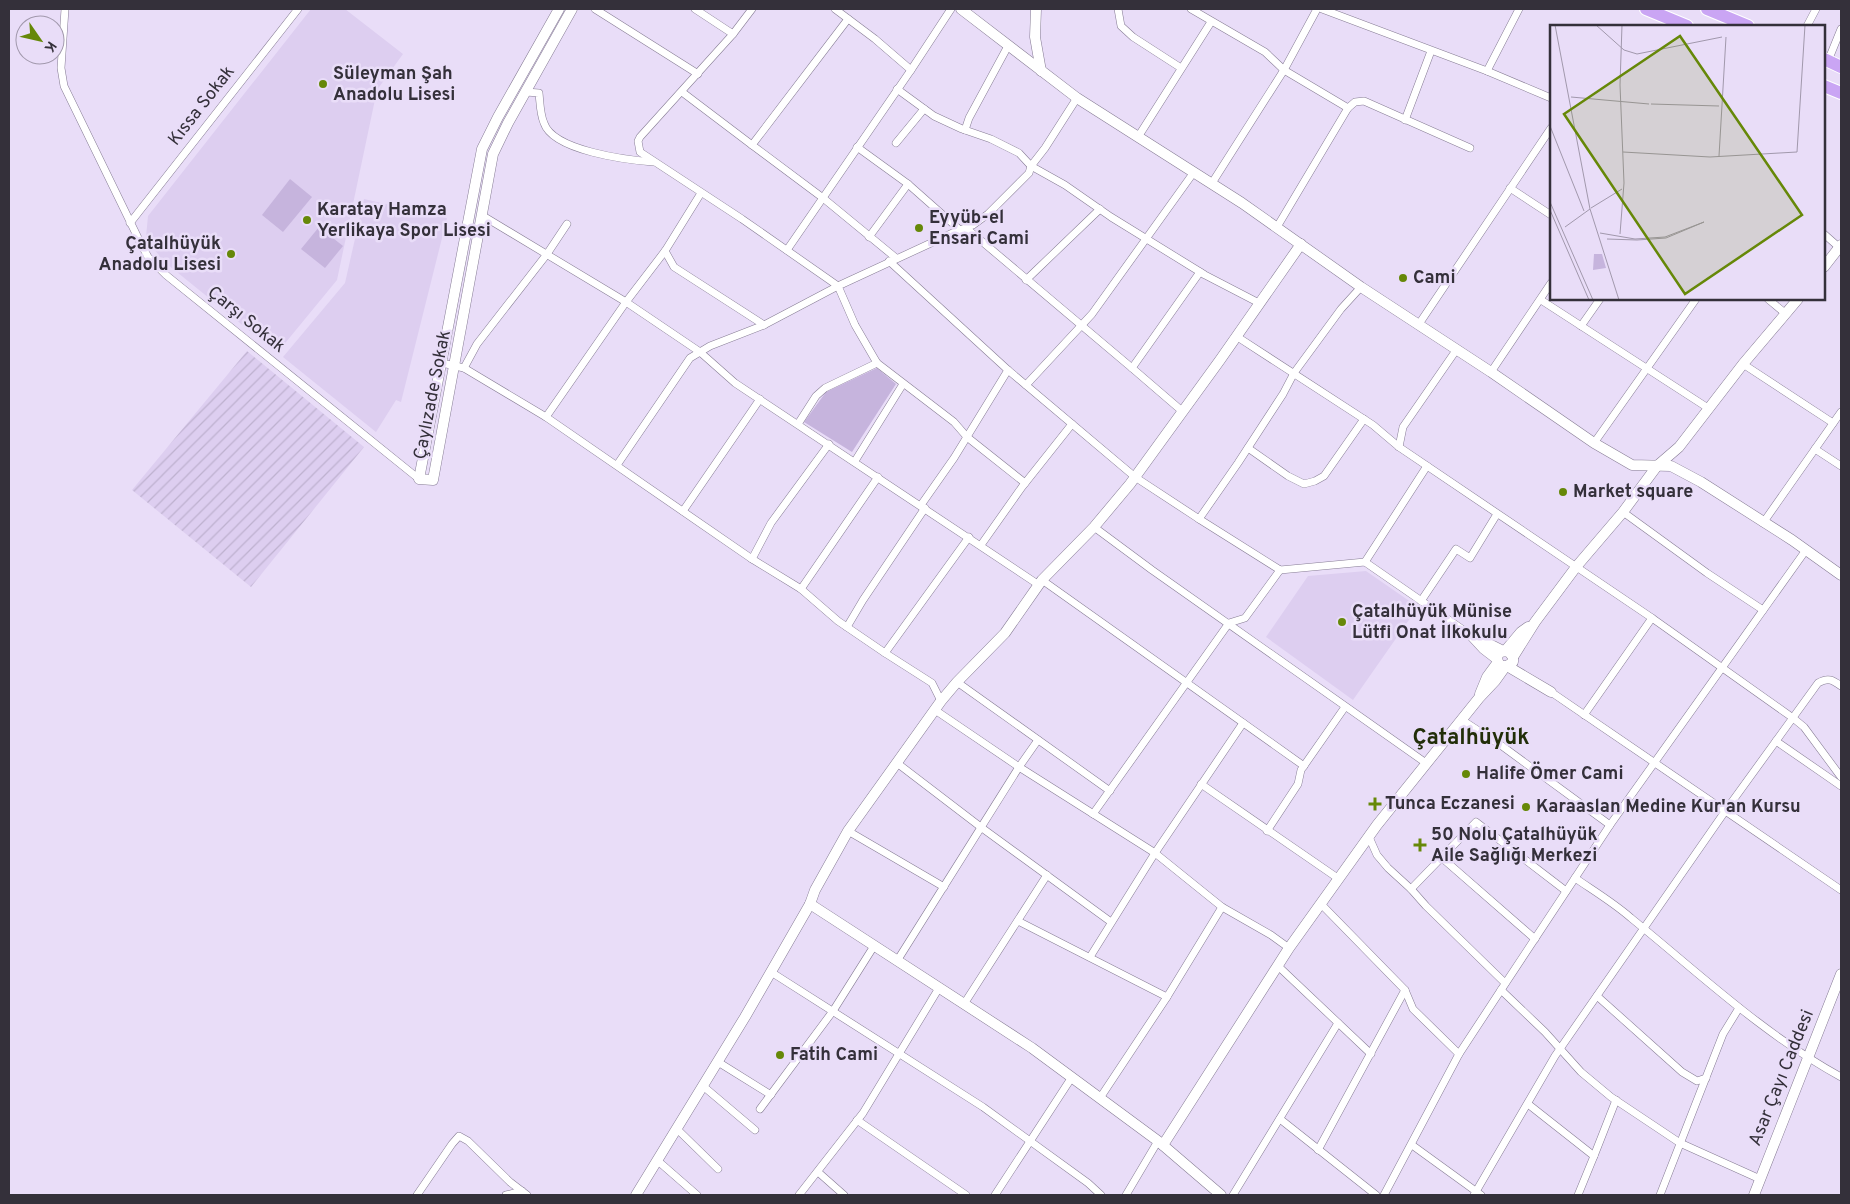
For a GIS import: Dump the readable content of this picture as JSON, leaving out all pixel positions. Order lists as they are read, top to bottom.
{
  "streets": {
    "street": [
      "Kıssa Sokak",
      "Çarşı Sokak",
      "Çaylızade Sokak",
      "Asar Çayı Caddesi"
    ]
  },
  "crossings": [
    ["Kıssa Sokak", "Çarşı Sokak"],
    ["Çarşı Sokak", "Çaylızade Sokak"]
  ],
  "districts": ["Çatalhüyük"],
  "places": {
    "other": [
      "Süleyman Şah Anadolu Lisesi",
      "Karatay Hamza Yerlikaya Spor Lisesi",
      "Eyyüb-el Ensari Cami",
      "Çatalhüyük Anadolu Lisesi",
      "Cami",
      "Market square",
      "Çatalhüyük Münise Lütfi Onat İlkokulu",
      "Halife Ömer Cami",
      "Karaaslan Medine Kur'an Kursu",
      "Fatih Cami"
    ],
    "health": ["Tunca Eczanesi", "50 Nolu Çatalhüyük Aile Sağlığı Merkezi"]
  },
  "north": "bottom right"
}
